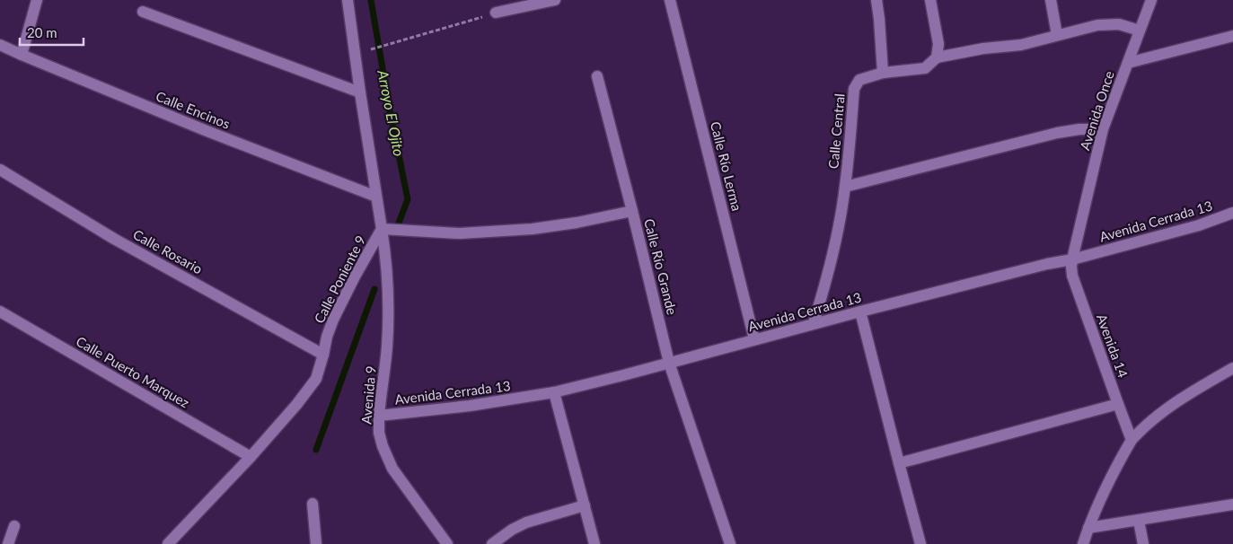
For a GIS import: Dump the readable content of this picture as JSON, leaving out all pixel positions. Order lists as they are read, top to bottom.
{
  "streets": {
    "street": [
      "Calle Encinos",
      "Avenida Once",
      "Calle Central",
      "Calle Río Lerma",
      "Avenida Cerrada 13",
      "Calle Rosario",
      "Calle Río Grande",
      "Calle Poniente 9",
      "Avenida 14",
      "Calle Puerto Marquez",
      "Avenida 9"
    ]
  },
  "crossings": [
    ["Calle Encinos", "Calle Poniente 9"],
    ["Avenida Once", "Avenida Cerrada 13"],
    ["Avenida Once", "Avenida 14"],
    ["Calle Central", "Avenida Cerrada 13"],
    ["Calle Río Lerma", "Avenida Cerrada 13"],
    ["Avenida Cerrada 13", "Calle Río Grande"],
    ["Avenida Cerrada 13", "Avenida 14"],
    ["Avenida Cerrada 13", "Avenida 9"],
    ["Calle Rosario", "Calle Poniente 9"],
    ["Calle Río Grande", "Calle Poniente 9"],
    ["Calle Río Grande", "Avenida 9"],
    ["Calle Poniente 9", "Calle Puerto Marquez"],
    ["Calle Poniente 9", "Avenida 9"]
  ],
  "water": ["Arroyo El Ojito"],
  "scale_bar": "20 m"
}
